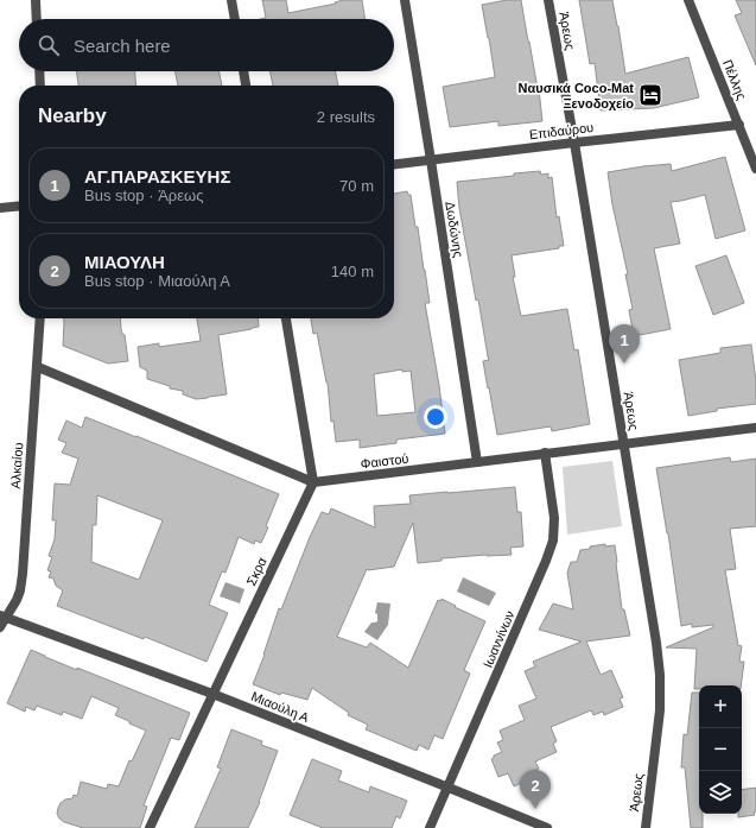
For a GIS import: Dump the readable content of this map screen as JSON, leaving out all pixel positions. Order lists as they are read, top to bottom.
{
  "streets": {
    "street": [
      "Άρεως",
      "Πέλλης",
      "Επιδαύρου",
      "Δωδώνης",
      "Φαιστού",
      "Αλκαίου",
      "Σκρα",
      "Ιωαννίνων",
      "Μιαούλη Α"
    ]
  },
  "crossings": [
    ["Άρεως", "Επιδαύρου"],
    ["Άρεως", "Φαιστού"],
    ["Πέλλης", "Επιδαύρου"],
    ["Επιδαύρου", "Δωδώνης"],
    ["Δωδώνης", "Φαιστού"],
    ["Φαιστού", "Αλκαίου"],
    ["Φαιστού", "Σκρα"],
    ["Φαιστού", "Ιωαννίνων"],
    ["Αλκαίου", "Μιαούλη Α"],
    ["Σκρα", "Μιαούλη Α"],
    ["Ιωαννίνων", "Μιαούλη Α"]
  ],
  "places": {
    "hotel": ["Ναυσικά Coco-Mat Ξενοδοχείο"]
  },
  "page": {
    "search": "Search here",
    "heading": ["Nearby", "2 results"],
    "list": [
      {
        "mark": "1",
        "name": "ΑΓ.ΠΑΡΑΣΚΕΥΗΣ",
        "note": "Bus stop · Άρεως",
        "value": "70 m"
      },
      {
        "mark": "2",
        "name": "ΜΙΑΟΥΛΗ",
        "note": "Bus stop · Μιαούλη Α",
        "value": "140 m"
      }
    ],
    "pins": ["1", "2"],
    "map_buttons": ["+", "−"]
  }
}
